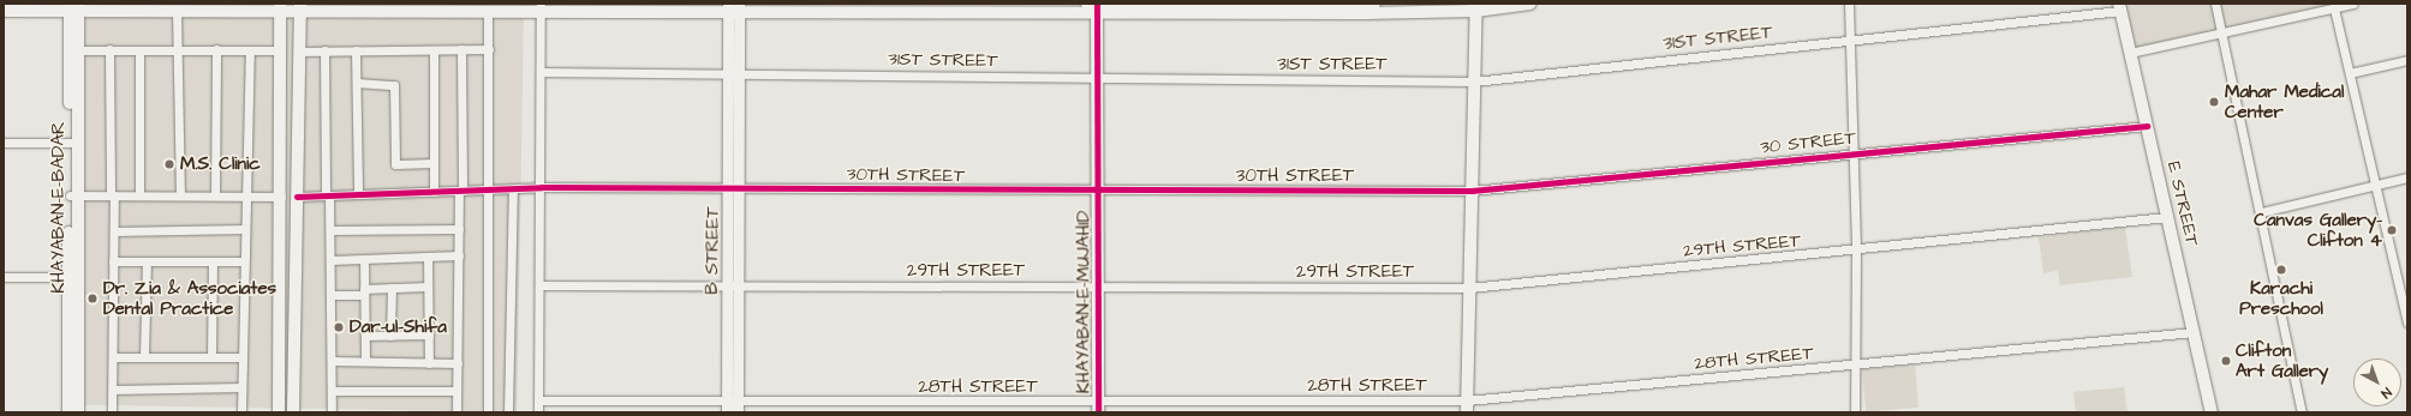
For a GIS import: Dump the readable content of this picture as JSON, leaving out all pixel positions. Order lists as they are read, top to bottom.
{
  "streets": {
    "main road": ["E STREET", "KHAYABAN-E-BADAR", "KHAYABAN-E-MUJAHID"],
    "street": [
      "31ST STREET",
      "30 STREET",
      "30TH STREET",
      "29TH STREET",
      "B STREET",
      "28TH STREET"
    ]
  },
  "crossings": [
    ["31ST STREET", "E STREET"],
    ["31ST STREET", "B STREET"],
    ["31ST STREET", "KHAYABAN-E-MUJAHID"],
    ["30 STREET", "30TH STREET"],
    ["30 STREET", "E STREET"],
    ["30TH STREET", "B STREET"],
    ["30TH STREET", "KHAYABAN-E-MUJAHID"],
    ["E STREET", "29TH STREET"],
    ["E STREET", "28TH STREET"],
    ["29TH STREET", "B STREET"],
    ["29TH STREET", "KHAYABAN-E-MUJAHID"],
    ["B STREET", "28TH STREET"],
    ["KHAYABAN-E-MUJAHID", "28TH STREET"]
  ],
  "places": [
    "Mahar Medical Center",
    "M.S. Clinic",
    "Canvas Gallery- Clifton 4",
    "Karachi Preschool",
    "Dr. Zia & Associates Dental Practice",
    "Dar-ul-Shifa",
    "Clifton Art Gallery"
  ],
  "north": "bottom right"
}
